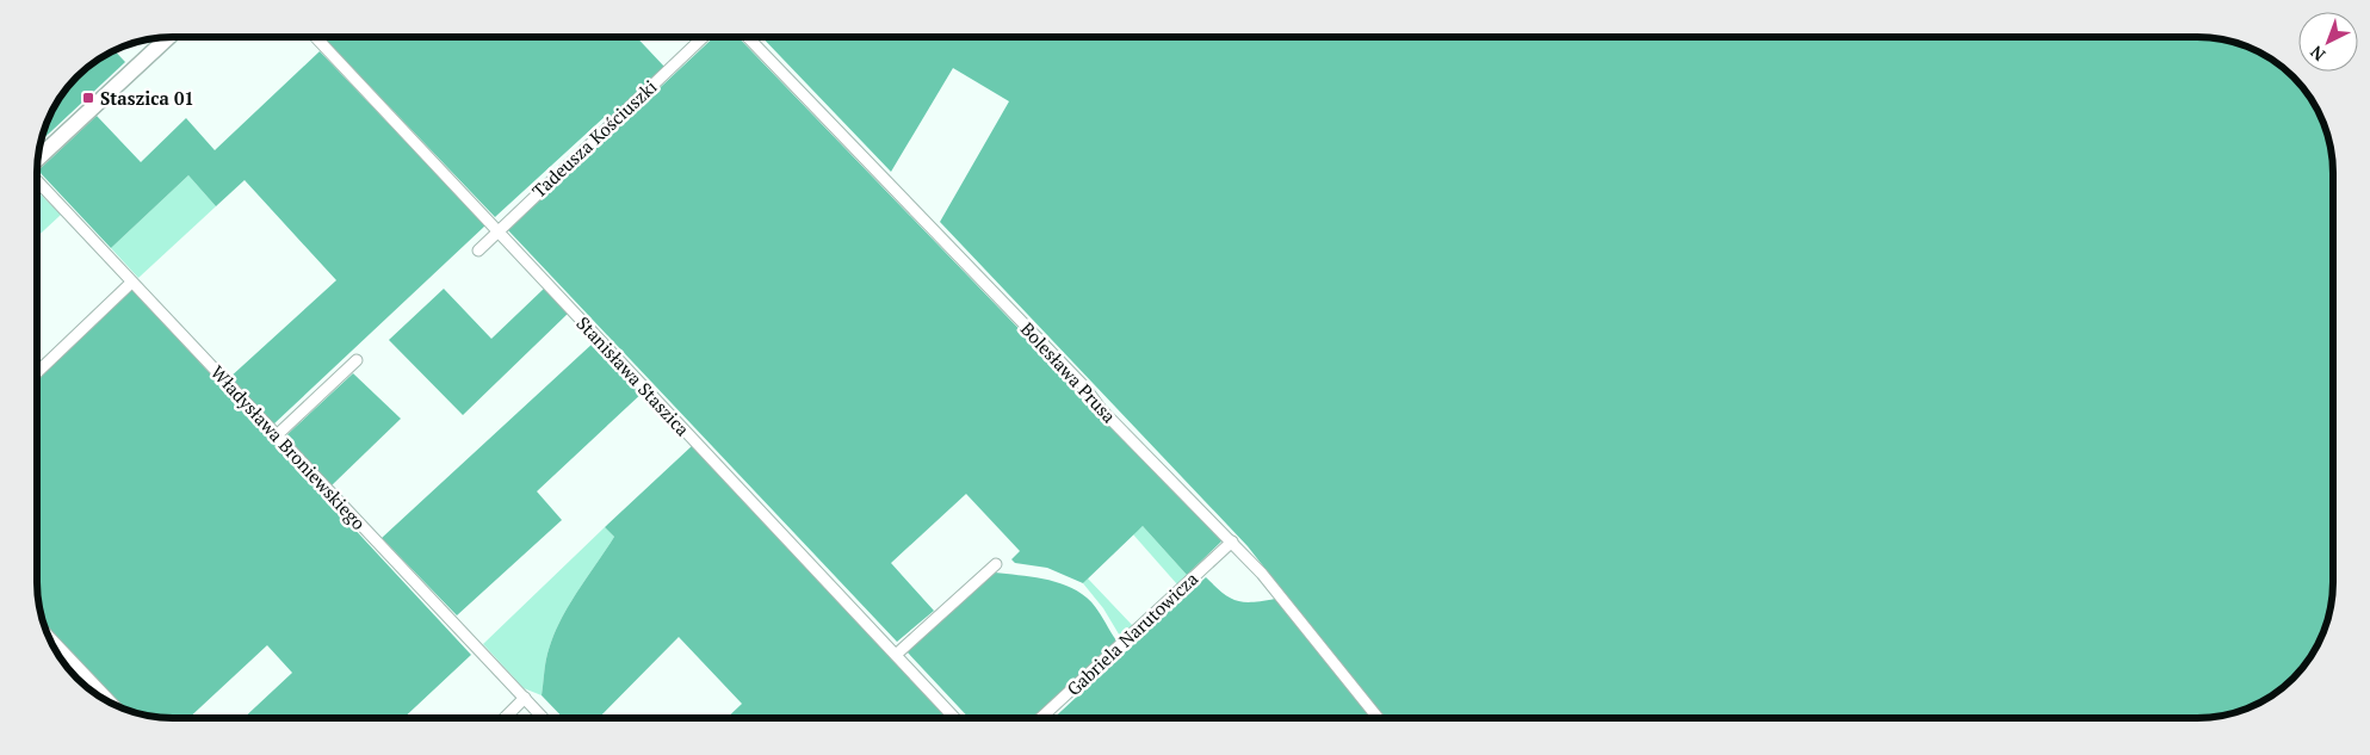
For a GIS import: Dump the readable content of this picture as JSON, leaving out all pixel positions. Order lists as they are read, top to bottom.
{
  "streets": {
    "street": [
      "Tadeusza Kościuszki",
      "Bolesława Prusa",
      "Stanisława Staszica",
      "Władysława Broniewskiego",
      "Gabriela Narutowicza"
    ]
  },
  "crossings": [
    ["Tadeusza Kościuszki", "Stanisława Staszica"],
    ["Bolesława Prusa", "Gabriela Narutowicza"]
  ],
  "places": {
    "transit": ["Staszica 01"]
  },
  "north": "bottom left"
}
